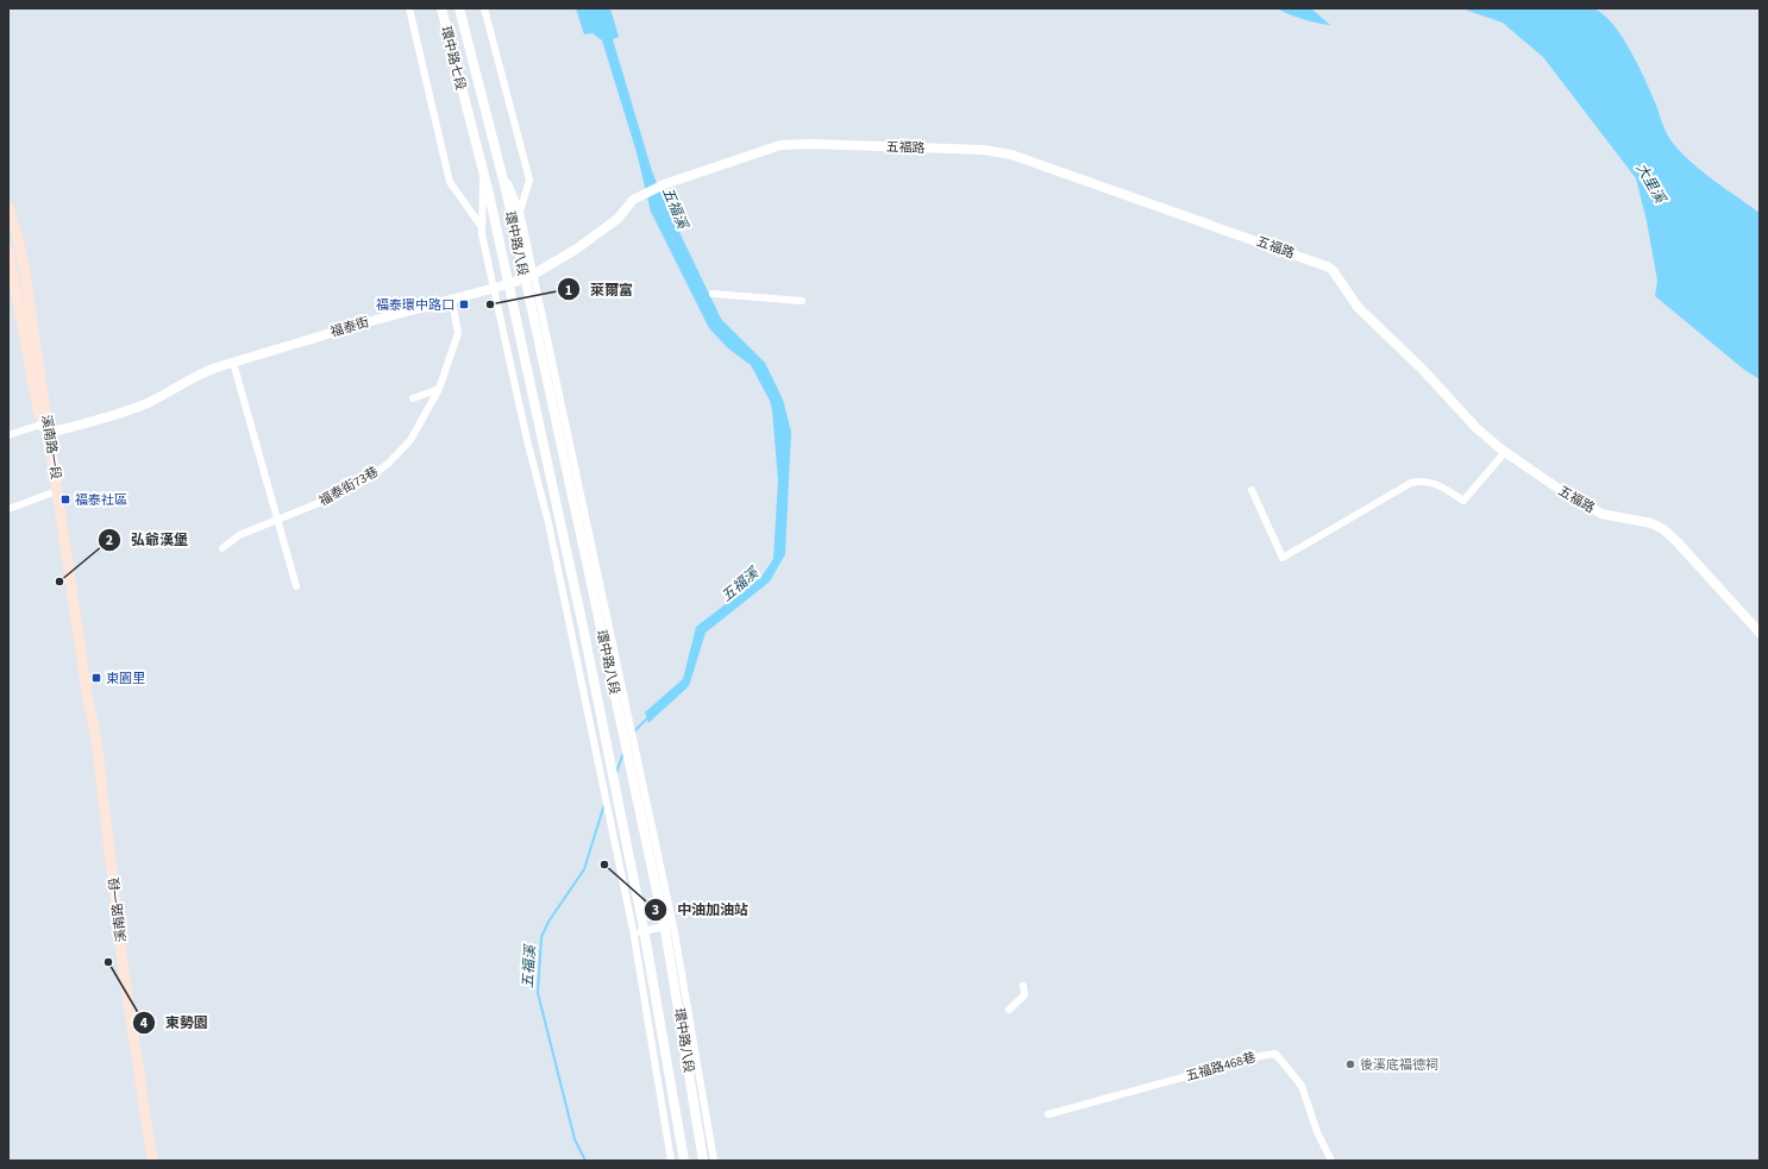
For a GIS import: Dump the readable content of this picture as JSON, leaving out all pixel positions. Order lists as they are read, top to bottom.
{
  "streets": {
    "main road": ["溪南路一段"],
    "street": [
      "環中路七段",
      "五福路",
      "環中路八段",
      "福泰街",
      "福泰街73巷",
      "五福路468巷"
    ]
  },
  "crossings": [
    ["環中路七段", "環中路八段"],
    ["五福路", "福泰街"],
    ["環中路八段", "福泰街"],
    ["福泰街", "溪南路一段"],
    ["福泰街", "福泰街73巷"]
  ],
  "water": ["大里溪", "五福溪"],
  "places": {
    "transit": ["福泰環中路口", "福泰社區", "東園里"],
    "other": [
      "萊爾富",
      "弘爺漢堡",
      "中油加油站",
      "東勢園",
      "後溪底福德祠"
    ]
  }
}
